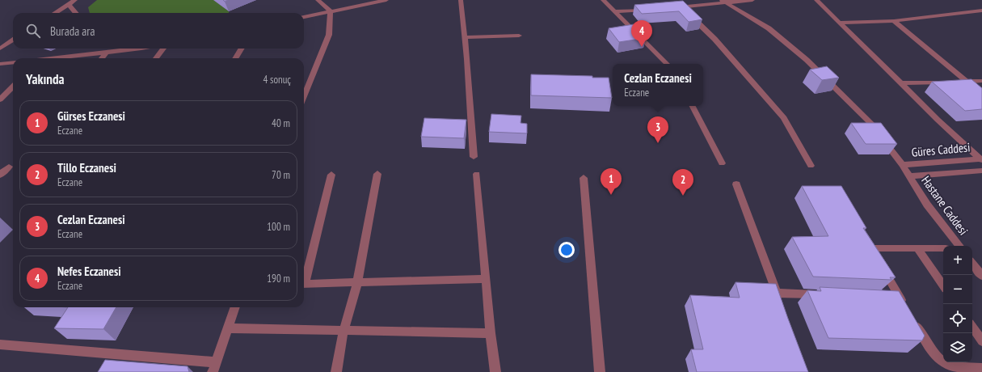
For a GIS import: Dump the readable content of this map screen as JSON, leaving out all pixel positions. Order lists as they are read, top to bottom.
{
  "streets": {
    "street": ["Güres Caddesi", "Hastane Caddesi"]
  },
  "crossings": [
    ["Güres Caddesi", "Hastane Caddesi"]
  ],
  "page": {
    "search": "Burada ara",
    "pins": [
      "4",
      "3",
      "1",
      "2"
    ],
    "heading": ["Yakında", "4 sonuç"],
    "popup": ["Cezlan Eczanesi", "Eczane"],
    "list": [
      {
        "mark": "1",
        "name": "Gürses Eczanesi",
        "note": "Eczane",
        "value": "40 m"
      },
      {
        "mark": "2",
        "name": "Tillo Eczanesi",
        "note": "Eczane",
        "value": "70 m"
      },
      {
        "mark": "3",
        "name": "Cezlan Eczanesi",
        "note": "Eczane",
        "value": "100 m"
      },
      {
        "mark": "4",
        "name": "Nefes Eczanesi",
        "note": "Eczane",
        "value": "190 m"
      }
    ],
    "map_buttons": ["+", "−"]
  }
}
